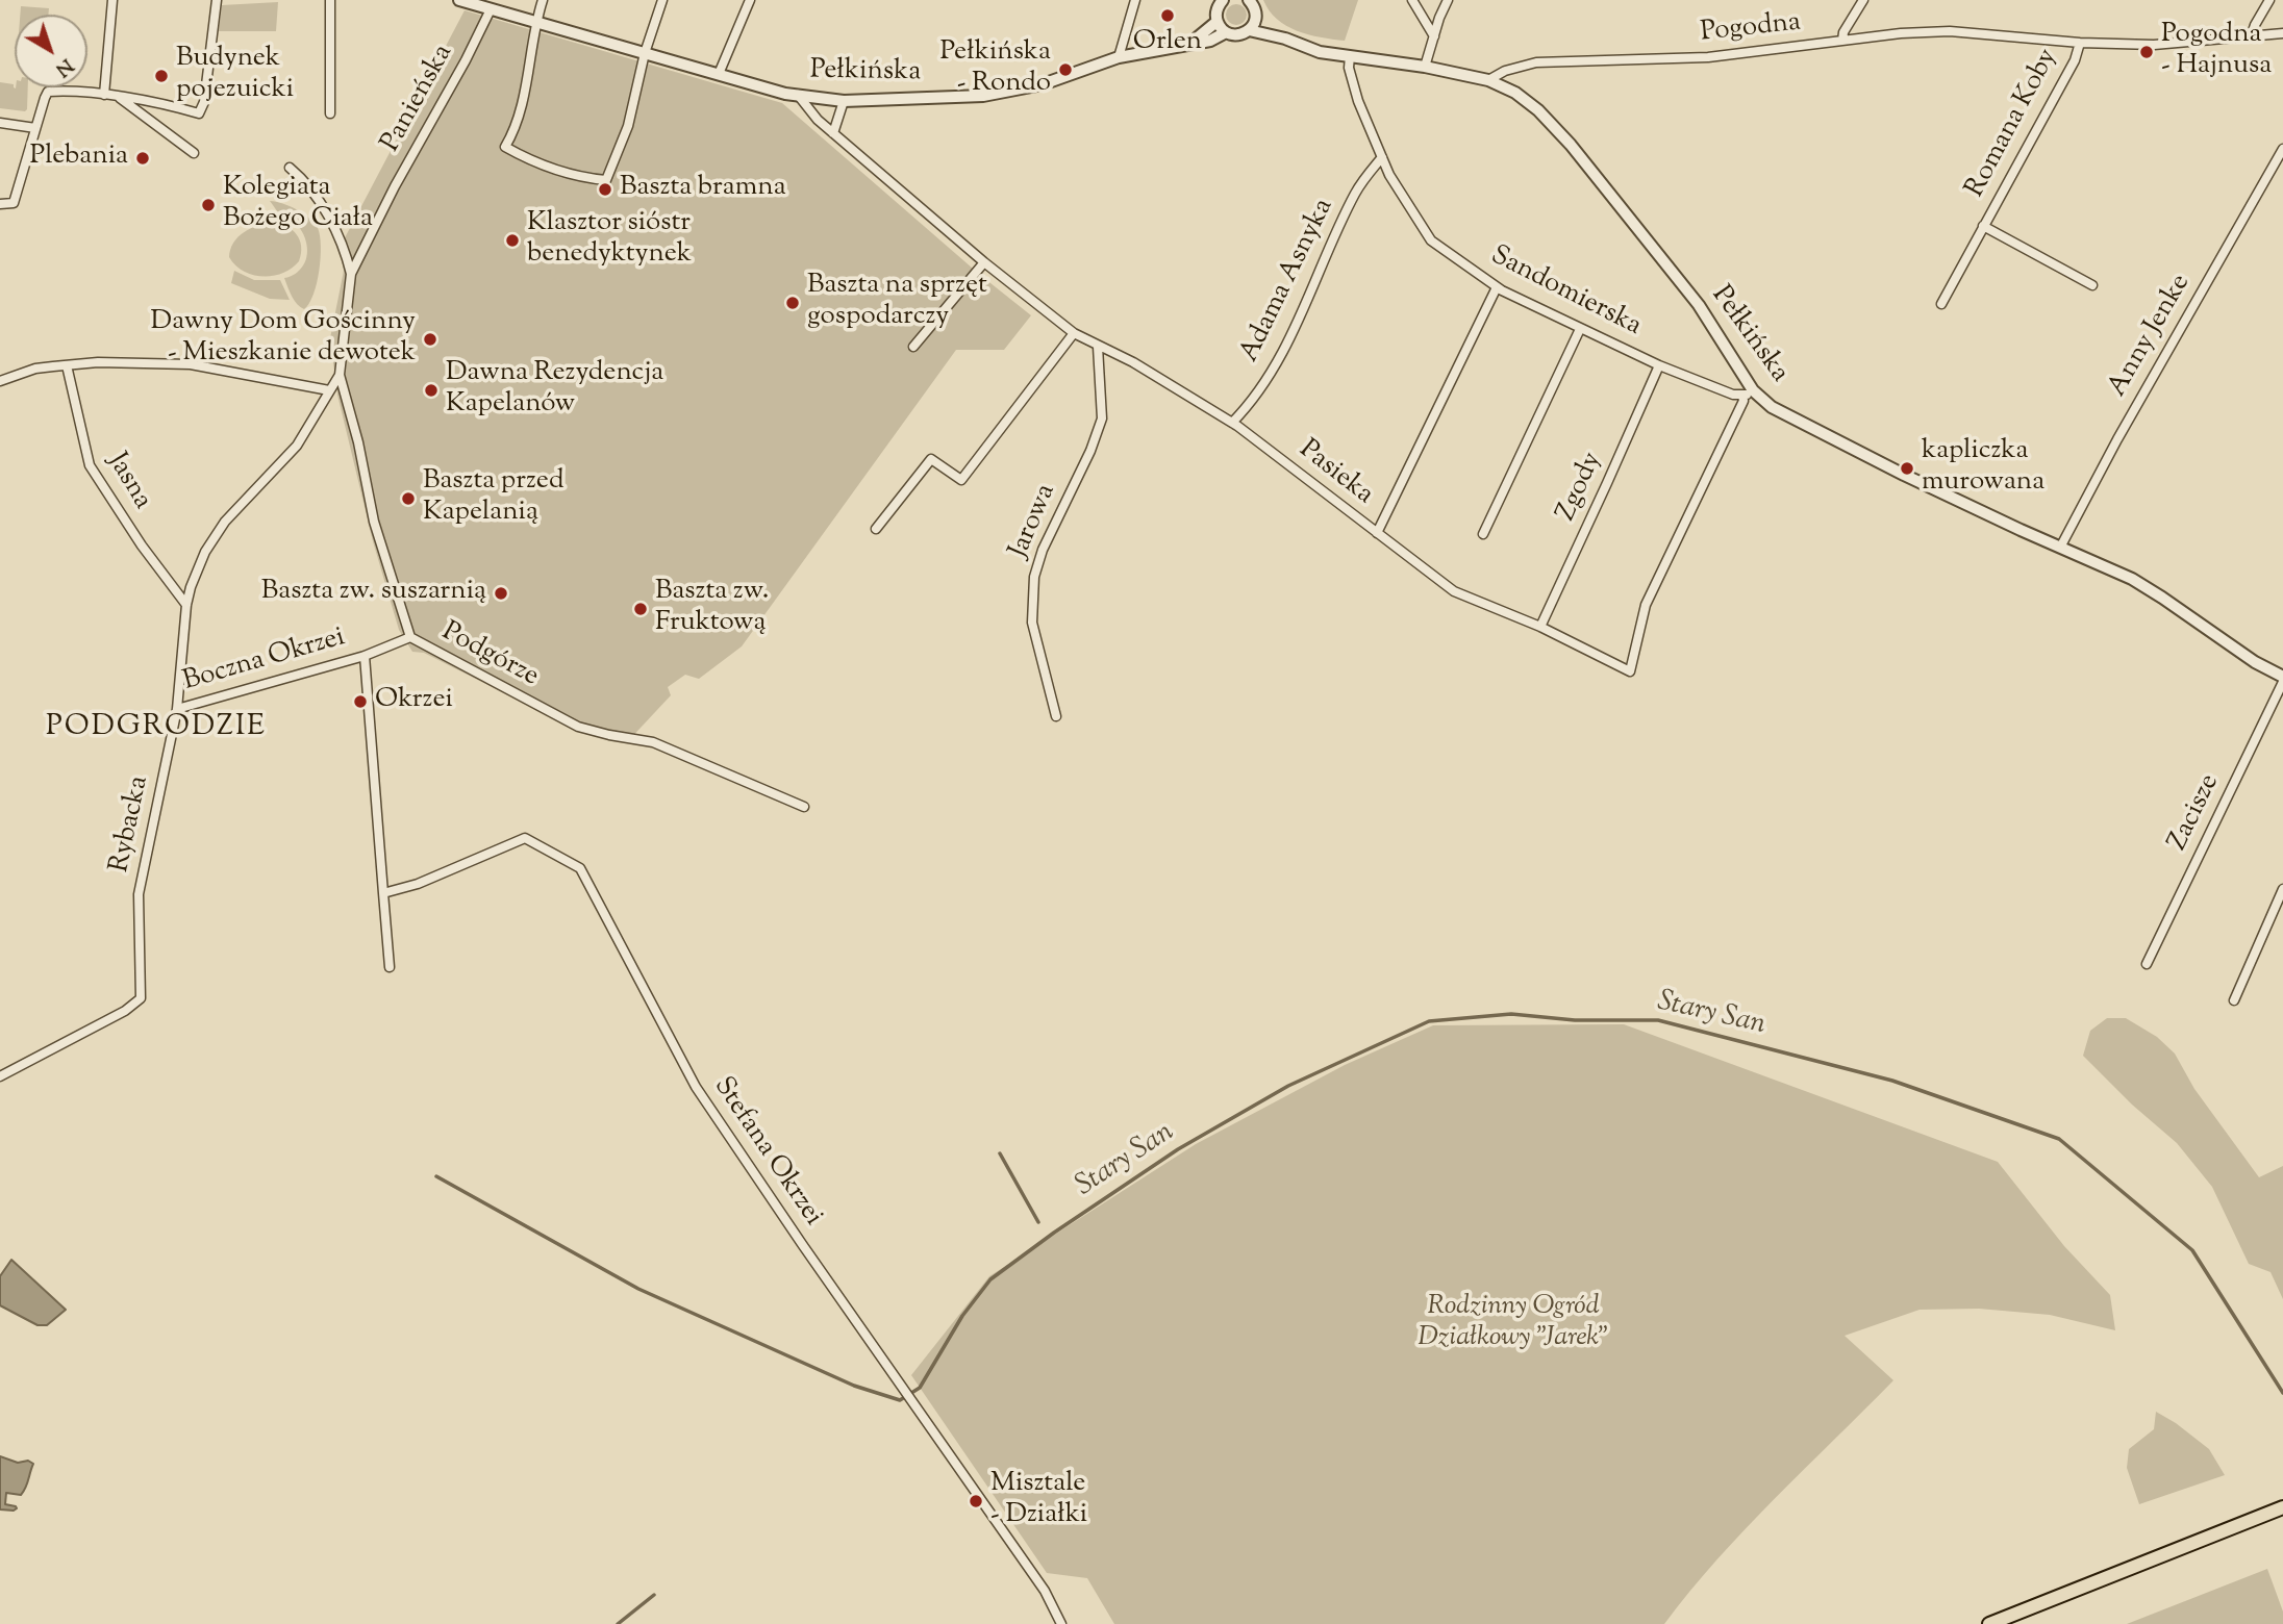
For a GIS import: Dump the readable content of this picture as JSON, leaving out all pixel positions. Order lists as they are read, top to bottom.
{
  "streets": {
    "street": [
      "Pogodna",
      "Pełkińska",
      "Panieńska",
      "Romana Koby",
      "Adama Asnyka",
      "Sandomierska",
      "Anny Jenke",
      "Pasieka",
      "Jasna",
      "Zgody",
      "Jarowa",
      "Podgórze",
      "Boczna Okrzei",
      "Zacisze",
      "Rybacka",
      "Stefana Okrzei"
    ]
  },
  "crossings": [
    ["Pogodna", "Pełkińska"],
    ["Pogodna", "Romana Koby"],
    ["Pełkińska", "Panieńska"],
    ["Pełkińska", "Sandomierska"],
    ["Pełkińska", "Anny Jenke"],
    ["Pełkińska", "Pasieka"],
    ["Pełkińska", "Zacisze"],
    ["Panieńska", "Podgórze"],
    ["Panieńska", "Rybacka"],
    ["Adama Asnyka", "Sandomierska"],
    ["Adama Asnyka", "Pasieka"],
    ["Sandomierska", "Pasieka"],
    ["Sandomierska", "Zgody"],
    ["Pasieka", "Zgody"],
    ["Pasieka", "Jarowa"],
    ["Jasna", "Rybacka"],
    ["Podgórze", "Rybacka"],
    ["Boczna Okrzei", "Rybacka"]
  ],
  "districts": ["PODGRODZIE"],
  "water": ["Stary San"],
  "parks": ["Rodzinny Ogród Działkowy \"Jarek\""],
  "places": [
    "Orlen",
    "Pogodna - Hajnusa",
    "Pełkińska - Rondo",
    "Budynek pojezuicki",
    "Plebania",
    "Baszta bramna",
    "Kolegiata Bożego Ciała",
    "Klasztor sióstr benedyktynek",
    "Baszta na sprzęt gospodarczy",
    "Dawny Dom Gościnny - Mieszkanie dewotek",
    "Dawna Rezydencja Kapelanów",
    "kapliczka murowana",
    "Baszta przed Kapelanią",
    "Baszta zw. suszarnią",
    "Baszta zw. Fruktową",
    "Okrzei",
    "Misztale - Działki"
  ],
  "north": "bottom right"
}
